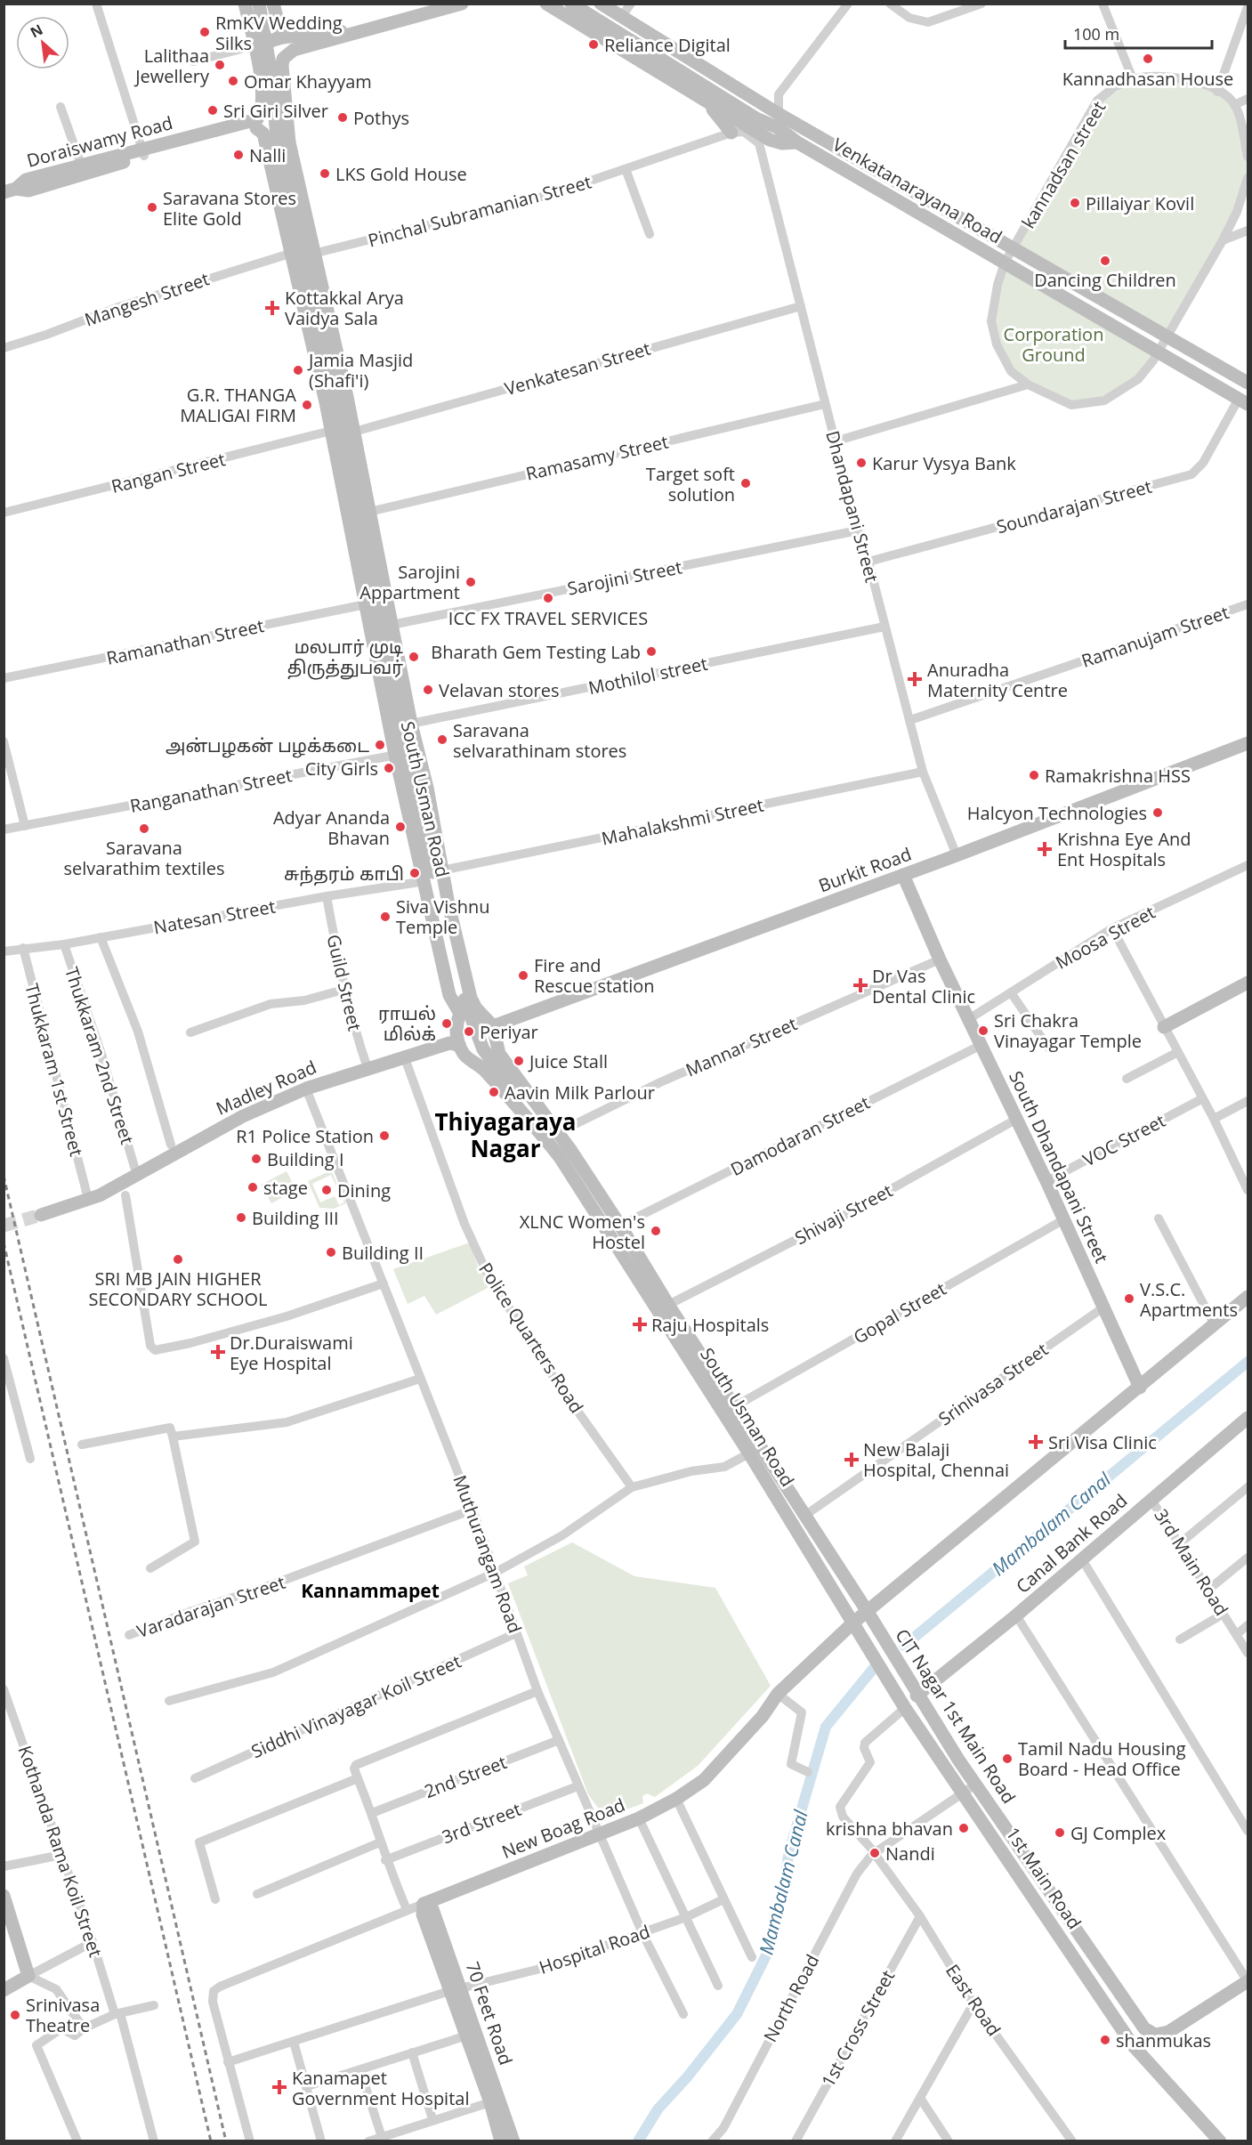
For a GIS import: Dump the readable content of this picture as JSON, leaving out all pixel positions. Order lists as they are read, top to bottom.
{
  "streets": {
    "main road": [
      "Doraiswamy Road",
      "Venkatanarayana Road",
      "South Usman Road",
      "Burkit Road",
      "Madley Road",
      "South Dhandapani Street",
      "Canal Bank Road",
      "CIT Nagar 1st Main Road",
      "New Boag Road",
      "1st Main Road",
      "70 Feet Road"
    ],
    "street": [
      "kannadsan street",
      "Pinchal Subramanian Street",
      "Mangesh Street",
      "Venkatesan Street",
      "Ramasamy Street",
      "Rangan Street",
      "Dhandapani Street",
      "Soundarajan Street",
      "Sarojini Street",
      "Ramanujam Street",
      "Ramanathan Street",
      "Mothilol street",
      "Ranganathan Street",
      "Mahalakshmi Street",
      "Natesan Street",
      "Moosa Street",
      "Guild Street",
      "Mannar Street",
      "Thukkaram 2nd Street",
      "Thukkaram 1st Street",
      "Damodaran Street",
      "VOC Street",
      "Shivaji Street",
      "Gopal Street",
      "Police Quarters Road",
      "Srinivasa Street",
      "Muthurangam Road",
      "3rd Main Road",
      "Varadarajan Street",
      "Siddhi Vinayagar Koil Street",
      "2nd Street",
      "3rd Street",
      "Kothanda Rama Koil Street",
      "Hospital Road",
      "North Road",
      "East Road",
      "1st Cross Street"
    ]
  },
  "crossings": [
    ["Doraiswamy Road", "South Usman Road"],
    ["kannadsan street", "Venkatanarayana Road"],
    ["Venkatanarayana Road", "Dhandapani Street"],
    ["Venkatanarayana Road", "Soundarajan Street"],
    ["Pinchal Subramanian Street", "Mangesh Street"],
    ["Pinchal Subramanian Street", "South Usman Road"],
    ["Mangesh Street", "South Usman Road"],
    ["Venkatesan Street", "Rangan Street"],
    ["Venkatesan Street", "Dhandapani Street"],
    ["Venkatesan Street", "South Usman Road"],
    ["Ramasamy Street", "Dhandapani Street"],
    ["Ramasamy Street", "South Usman Road"],
    ["Rangan Street", "South Usman Road"],
    ["Dhandapani Street", "Soundarajan Street"],
    ["Dhandapani Street", "Sarojini Street"],
    ["Dhandapani Street", "Ramanujam Street"],
    ["Dhandapani Street", "Mothilol street"],
    ["Dhandapani Street", "Mahalakshmi Street"],
    ["Dhandapani Street", "Burkit Road"],
    ["Sarojini Street", "South Usman Road"],
    ["Ramanathan Street", "South Usman Road"],
    ["Mothilol street", "South Usman Road"],
    ["Ranganathan Street", "South Usman Road"],
    ["South Usman Road", "Mahalakshmi Street"],
    ["South Usman Road", "Burkit Road"],
    ["South Usman Road", "Natesan Street"],
    ["South Usman Road", "Mannar Street"],
    ["South Usman Road", "Madley Road"],
    ["South Usman Road", "Damodaran Street"],
    ["South Usman Road", "Shivaji Street"],
    ["South Usman Road", "Gopal Street"],
    ["South Usman Road", "Srinivasa Street"],
    ["South Usman Road", "CIT Nagar 1st Main Road"],
    ["South Usman Road", "New Boag Road"],
    ["South Usman Road", "1st Main Road"],
    ["Burkit Road", "Madley Road"],
    ["Burkit Road", "South Dhandapani Street"],
    ["Natesan Street", "Guild Street"],
    ["Natesan Street", "Thukkaram 2nd Street"],
    ["Natesan Street", "Thukkaram 1st Street"],
    ["Moosa Street", "South Dhandapani Street"],
    ["Guild Street", "Madley Road"],
    ["Mannar Street", "South Dhandapani Street"],
    ["Thukkaram 1st Street", "Madley Road"],
    ["Madley Road", "Police Quarters Road"],
    ["Madley Road", "Muthurangam Road"],
    ["Damodaran Street", "South Dhandapani Street"],
    ["VOC Street", "South Dhandapani Street"],
    ["South Dhandapani Street", "Shivaji Street"],
    ["South Dhandapani Street", "Gopal Street"],
    ["South Dhandapani Street", "Srinivasa Street"],
    ["South Dhandapani Street", "New Boag Road"],
    ["Canal Bank Road", "3rd Main Road"],
    ["Canal Bank Road", "CIT Nagar 1st Main Road"],
    ["Muthurangam Road", "Varadarajan Street"],
    ["Muthurangam Road", "Siddhi Vinayagar Koil Street"],
    ["Muthurangam Road", "2nd Street"],
    ["Muthurangam Road", "3rd Street"],
    ["Muthurangam Road", "New Boag Road"],
    ["Muthurangam Road", "Hospital Road"],
    ["CIT Nagar 1st Main Road", "New Boag Road"],
    ["CIT Nagar 1st Main Road", "1st Main Road"],
    ["CIT Nagar 1st Main Road", "North Road"],
    ["New Boag Road", "1st Main Road"],
    ["New Boag Road", "Hospital Road"],
    ["New Boag Road", "70 Feet Road"],
    ["1st Main Road", "North Road"],
    ["1st Main Road", "East Road"],
    ["Hospital Road", "70 Feet Road"],
    ["North Road", "East Road"],
    ["East Road", "1st Cross Street"]
  ],
  "districts": ["Thiyagaraya Nagar", "Kannammapet"],
  "water": ["Mambalam Canal"],
  "parks": ["Corporation Ground"],
  "places": {
    "other": [
      "RmKV Wedding Silks",
      "Reliance Digital",
      "Kannadhasan House",
      "Lalithaa Jewellery",
      "Omar Khayyam",
      "Sri Giri Silver",
      "Pothys",
      "Nalli",
      "LKS Gold House",
      "Pillaiyar Kovil",
      "Saravana Stores Elite Gold",
      "Dancing Children",
      "Jamia Masjid (Shafi'i)",
      "G.R. THANGA MALIGAI FIRM",
      "Karur Vysya Bank",
      "Target soft solution",
      "Sarojini Appartment",
      "ICC FX TRAVEL SERVICES",
      "Bharath Gem Testing Lab",
      "மலபார் முடி திருத்துபவர்",
      "Velavan stores",
      "Saravana selvarathinam stores",
      "அன்பழகன் பழக்கடை",
      "City Girls",
      "Ramakrishna HSS",
      "Halcyon Technologies",
      "Adyar Ananda Bhavan",
      "Saravana selvarathim textiles",
      "சுந்தரம் காபி",
      "Siva Vishnu Temple",
      "Fire and Rescue station",
      "ராயல் மில்க்",
      "Sri Chakra Vinayagar Temple",
      "Periyar",
      "Juice Stall",
      "Aavin Milk Parlour",
      "R1 Police Station",
      "Building I",
      "stage",
      "Dining",
      "Building III",
      "XLNC Women's Hostel",
      "Building II",
      "SRI MB JAIN HIGHER SECONDARY SCHOOL",
      "V.S.C. Apartments",
      "Tamil Nadu Housing Board - Head Office",
      "krishna bhavan",
      "GJ Complex",
      "Nandi",
      "Srinivasa Theatre",
      "shanmukas"
    ],
    "health": [
      "Kottakkal Arya Vaidya Sala",
      "Anuradha Maternity Centre",
      "Krishna Eye And Ent Hospitals",
      "Dr Vas Dental Clinic",
      "Raju Hospitals",
      "Dr.Duraiswami Eye Hospital",
      "Sri Visa Clinic",
      "New Balaji Hospital, Chennai",
      "Kanamapet Government Hospital"
    ]
  },
  "scale_bar": "100 m",
  "north": "top left"
}
